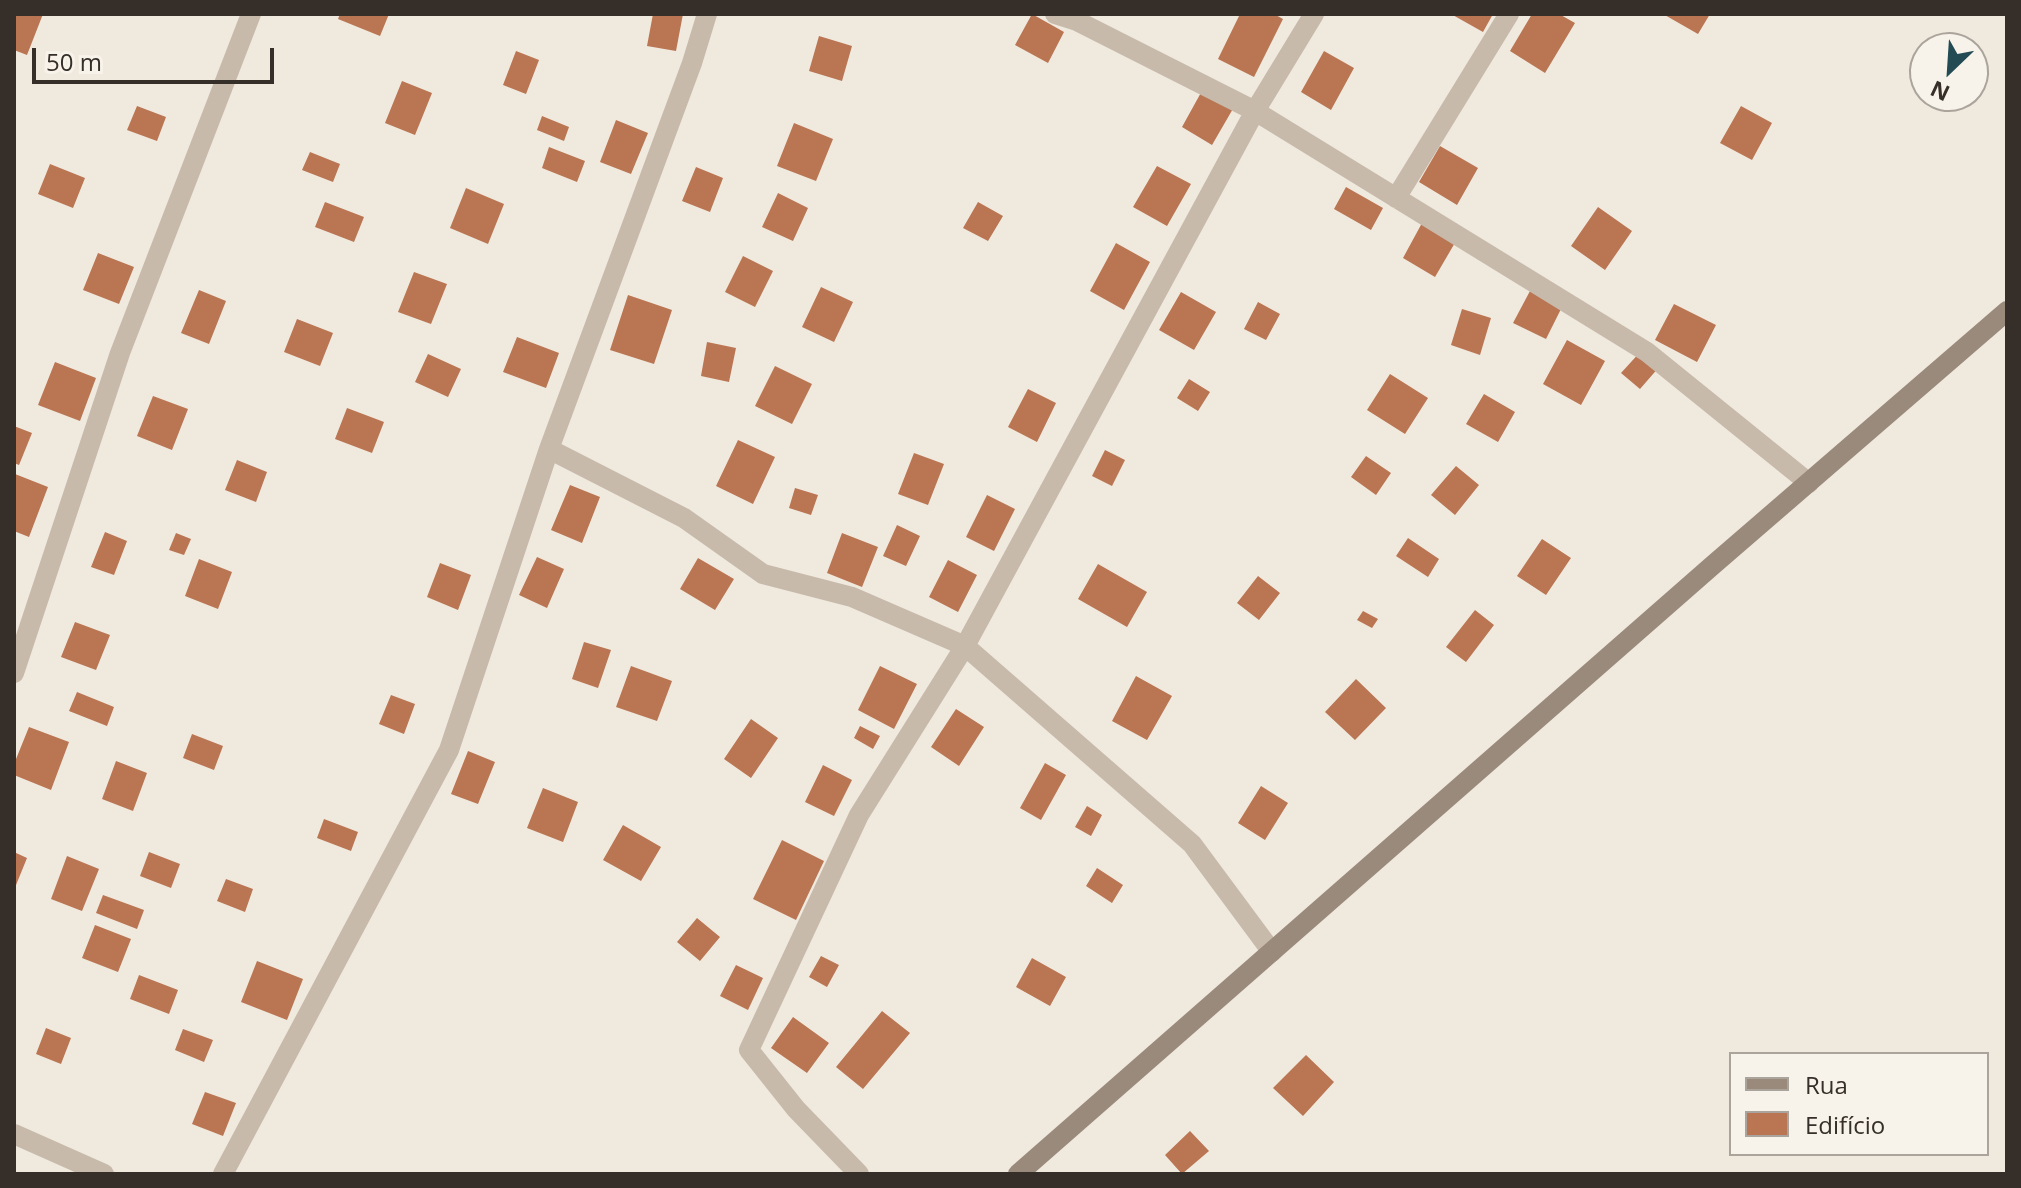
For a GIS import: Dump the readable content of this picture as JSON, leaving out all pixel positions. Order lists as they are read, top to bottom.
{
  "legend": ["Rua", "Edifício"],
  "scale_bar": "50 m",
  "north": "bottom left"
}
